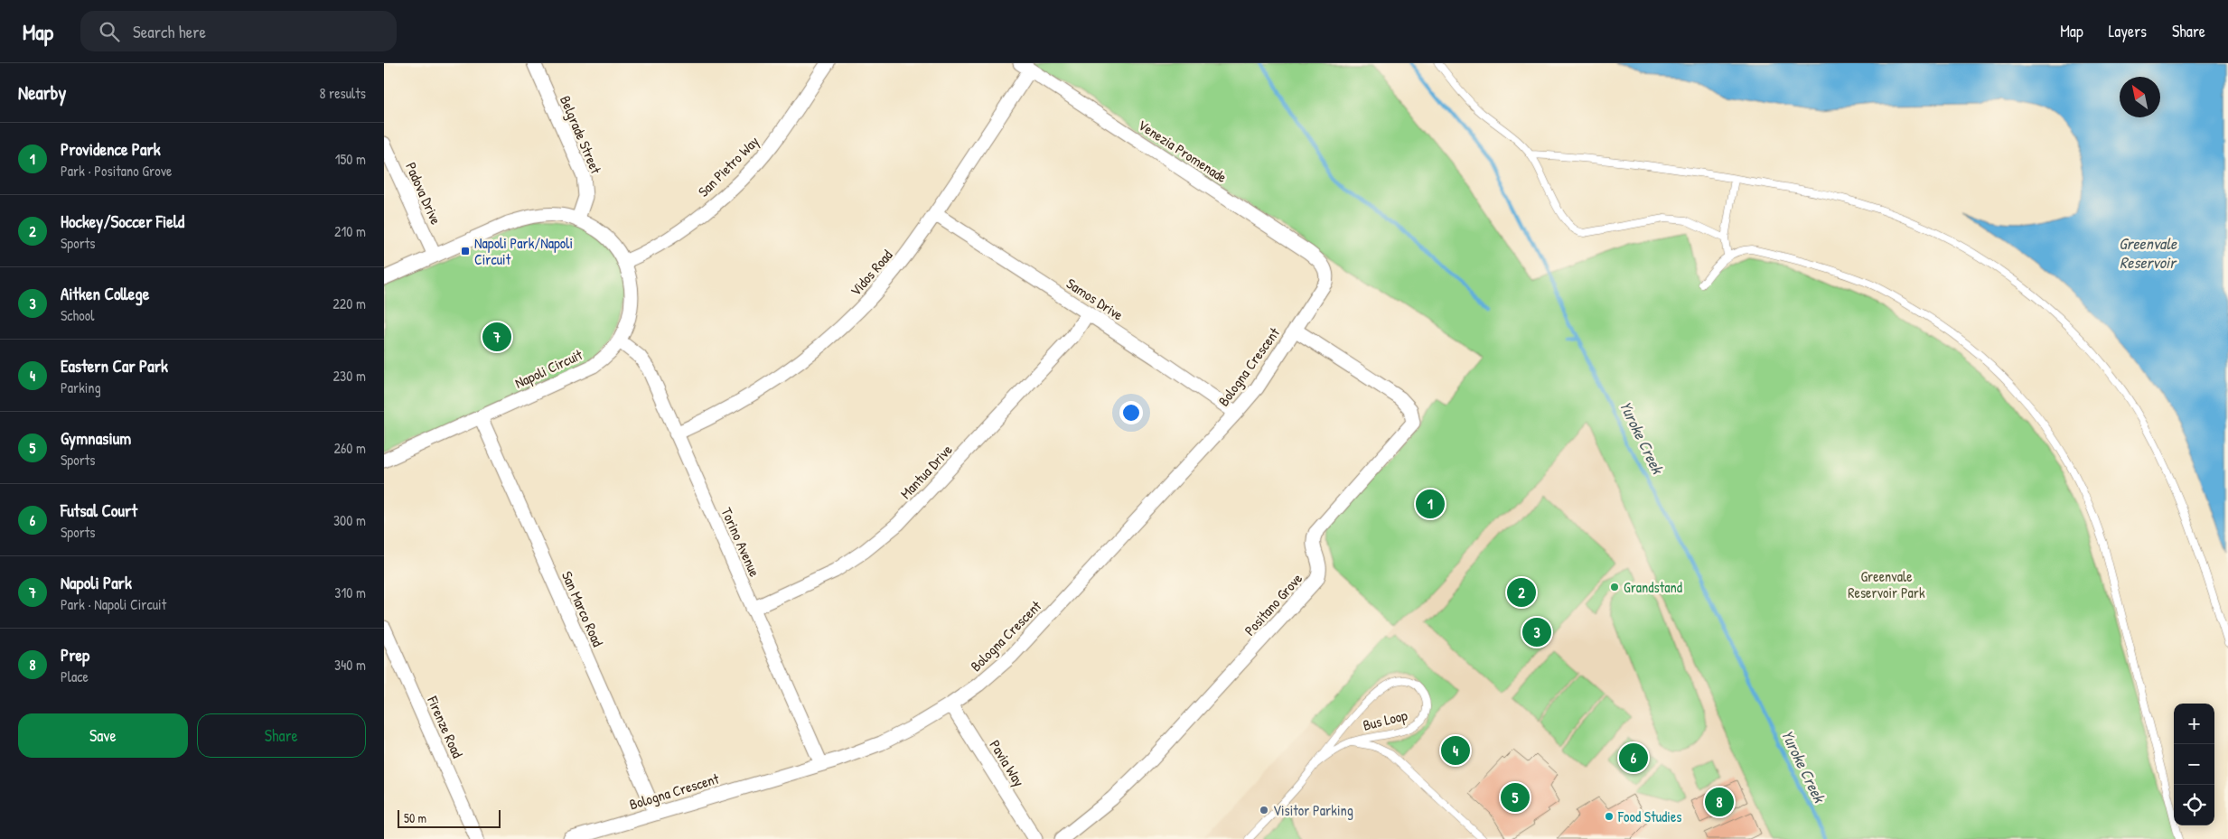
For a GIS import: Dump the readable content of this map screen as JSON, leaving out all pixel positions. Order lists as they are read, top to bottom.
{
  "streets": {
    "street": [
      "Belgrade Street",
      "Venezia Promenade",
      "San Pietro Way",
      "Padova Drive",
      "Vidos Road",
      "Samos Drive",
      "Bologna Crescent",
      "Napoli Circuit",
      "Mantua Drive",
      "Torino Avenue",
      "Positano Grove",
      "San Marco Road",
      "Firenze Road",
      "Pavia Way"
    ],
    "lane": ["Bus Loop"]
  },
  "crossings": [
    ["Belgrade Street", "Napoli Circuit"],
    ["Venezia Promenade", "Vidos Road"],
    ["Venezia Promenade", "Bologna Crescent"],
    ["San Pietro Way", "Napoli Circuit"],
    ["Padova Drive", "Napoli Circuit"],
    ["Vidos Road", "Samos Drive"],
    ["Vidos Road", "Torino Avenue"],
    ["Samos Drive", "Bologna Crescent"],
    ["Samos Drive", "Mantua Drive"],
    ["Bologna Crescent", "Torino Avenue"],
    ["Bologna Crescent", "Positano Grove"],
    ["Bologna Crescent", "San Marco Road"],
    ["Bologna Crescent", "Pavia Way"],
    ["Napoli Circuit", "Torino Avenue"],
    ["Napoli Circuit", "San Marco Road"],
    ["Mantua Drive", "Torino Avenue"]
  ],
  "water": ["Greenvale Reservoir", "Yuroke Creek"],
  "parks": ["Greenvale Reservoir Park"],
  "places": {
    "transit": ["Napoli Park/Napoli Circuit"],
    "other": ["Grandstand", "Visitor Parking", "Food Studies"]
  },
  "scale_bar": "50 m",
  "north": "top left",
  "page": {
    "header": "Map",
    "search": "Search here",
    "nav": ["Map", "Layers", "Share"],
    "heading": ["Nearby", "8 results"],
    "list": [
      {
        "mark": "1",
        "name": "Providence Park",
        "note": "Park · Positano Grove",
        "value": "150 m"
      },
      {
        "mark": "2",
        "name": "Hockey/Soccer Field",
        "note": "Sports",
        "value": "210 m"
      },
      {
        "mark": "3",
        "name": "Aitken College",
        "note": "School",
        "value": "220 m"
      },
      {
        "mark": "4",
        "name": "Eastern Car Park",
        "note": "Parking",
        "value": "230 m"
      },
      {
        "mark": "5",
        "name": "Gymnasium",
        "note": "Sports",
        "value": "260 m"
      },
      {
        "mark": "6",
        "name": "Futsal Court",
        "note": "Sports",
        "value": "300 m"
      },
      {
        "mark": "7",
        "name": "Napoli Park",
        "note": "Park · Napoli Circuit",
        "value": "310 m"
      },
      {
        "mark": "8",
        "name": "Prep",
        "note": "Place",
        "value": "340 m"
      }
    ],
    "pins": [
      "7",
      "1",
      "2",
      "3",
      "4",
      "6",
      "5",
      "8"
    ],
    "buttons": ["Save", "Share"],
    "map_buttons": ["+", "−"],
    "scale": "50 m"
  }
}
